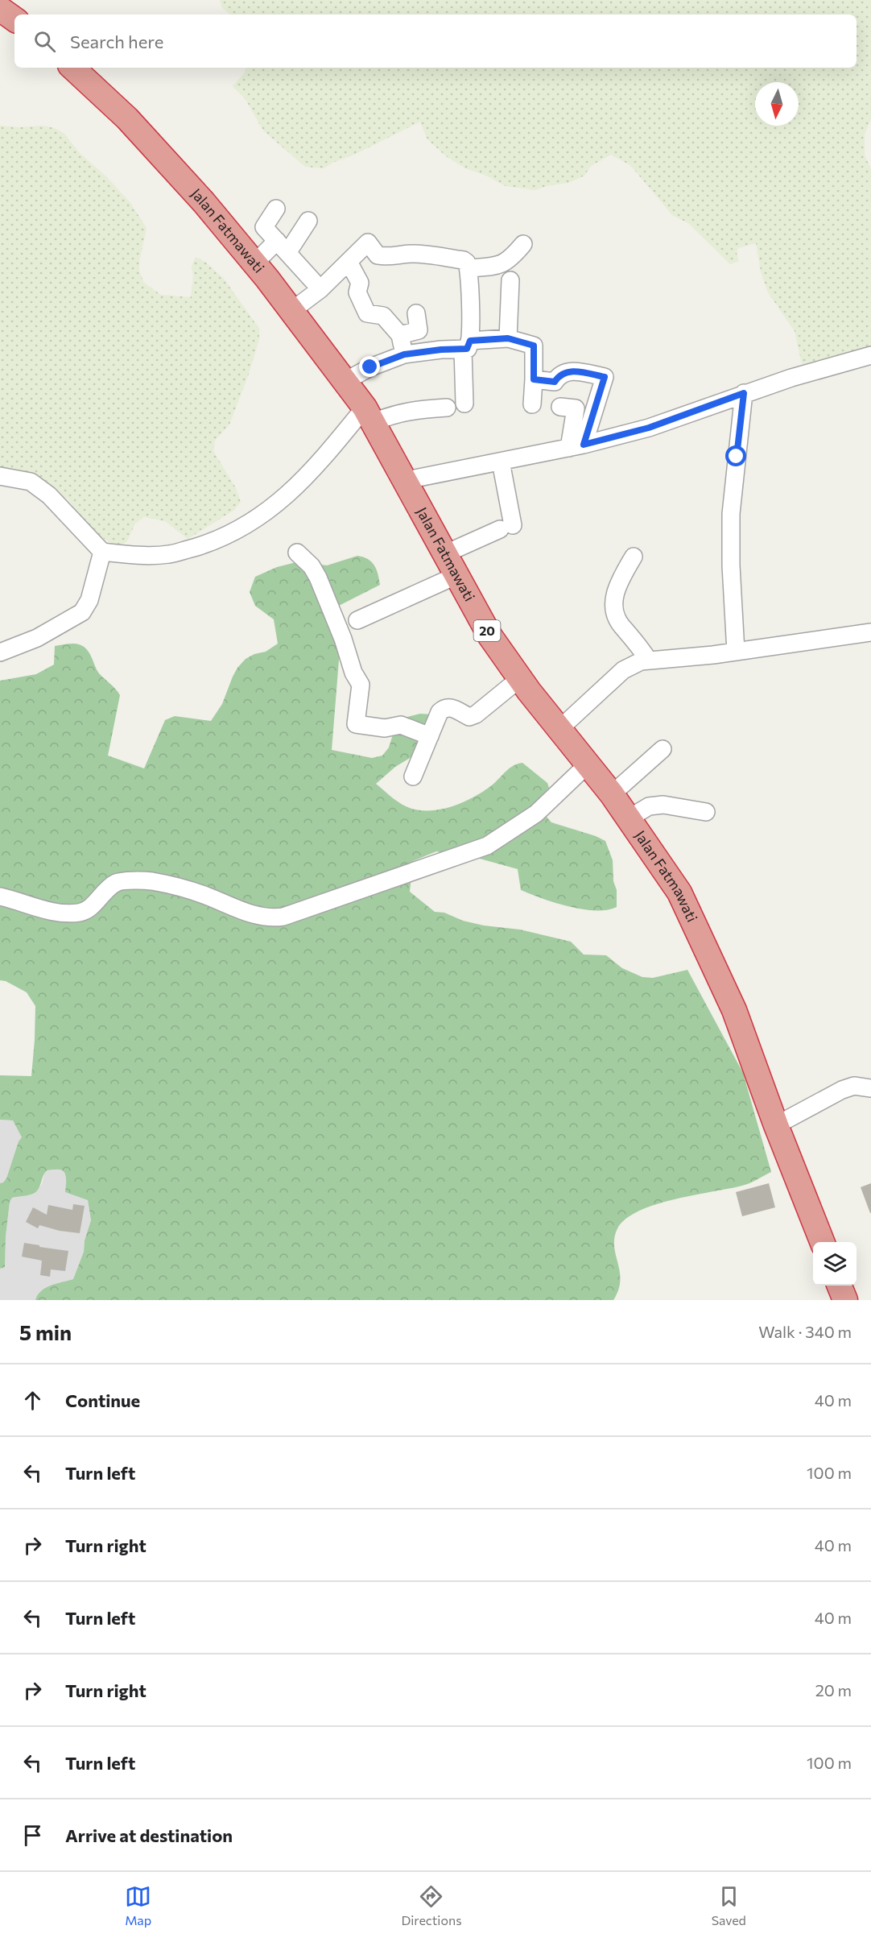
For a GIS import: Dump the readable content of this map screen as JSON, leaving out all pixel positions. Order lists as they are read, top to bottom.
{
  "streets": {
    "highway": ["Jalan Fatmawati", "20"]
  },
  "north": "bottom",
  "page": {
    "search": "Search here",
    "heading": ["5 min", "Walk · 340 m"],
    "list": [
      ["Continue", "40 m"],
      ["Turn left", "100 m"],
      ["Turn right", "40 m"],
      ["Turn left", "40 m"],
      ["Turn right", "20 m"],
      ["Turn left", "100 m"],
      "Arrive at destination"
    ],
    "nav": ["Map", "Directions", "Saved"]
  }
}
